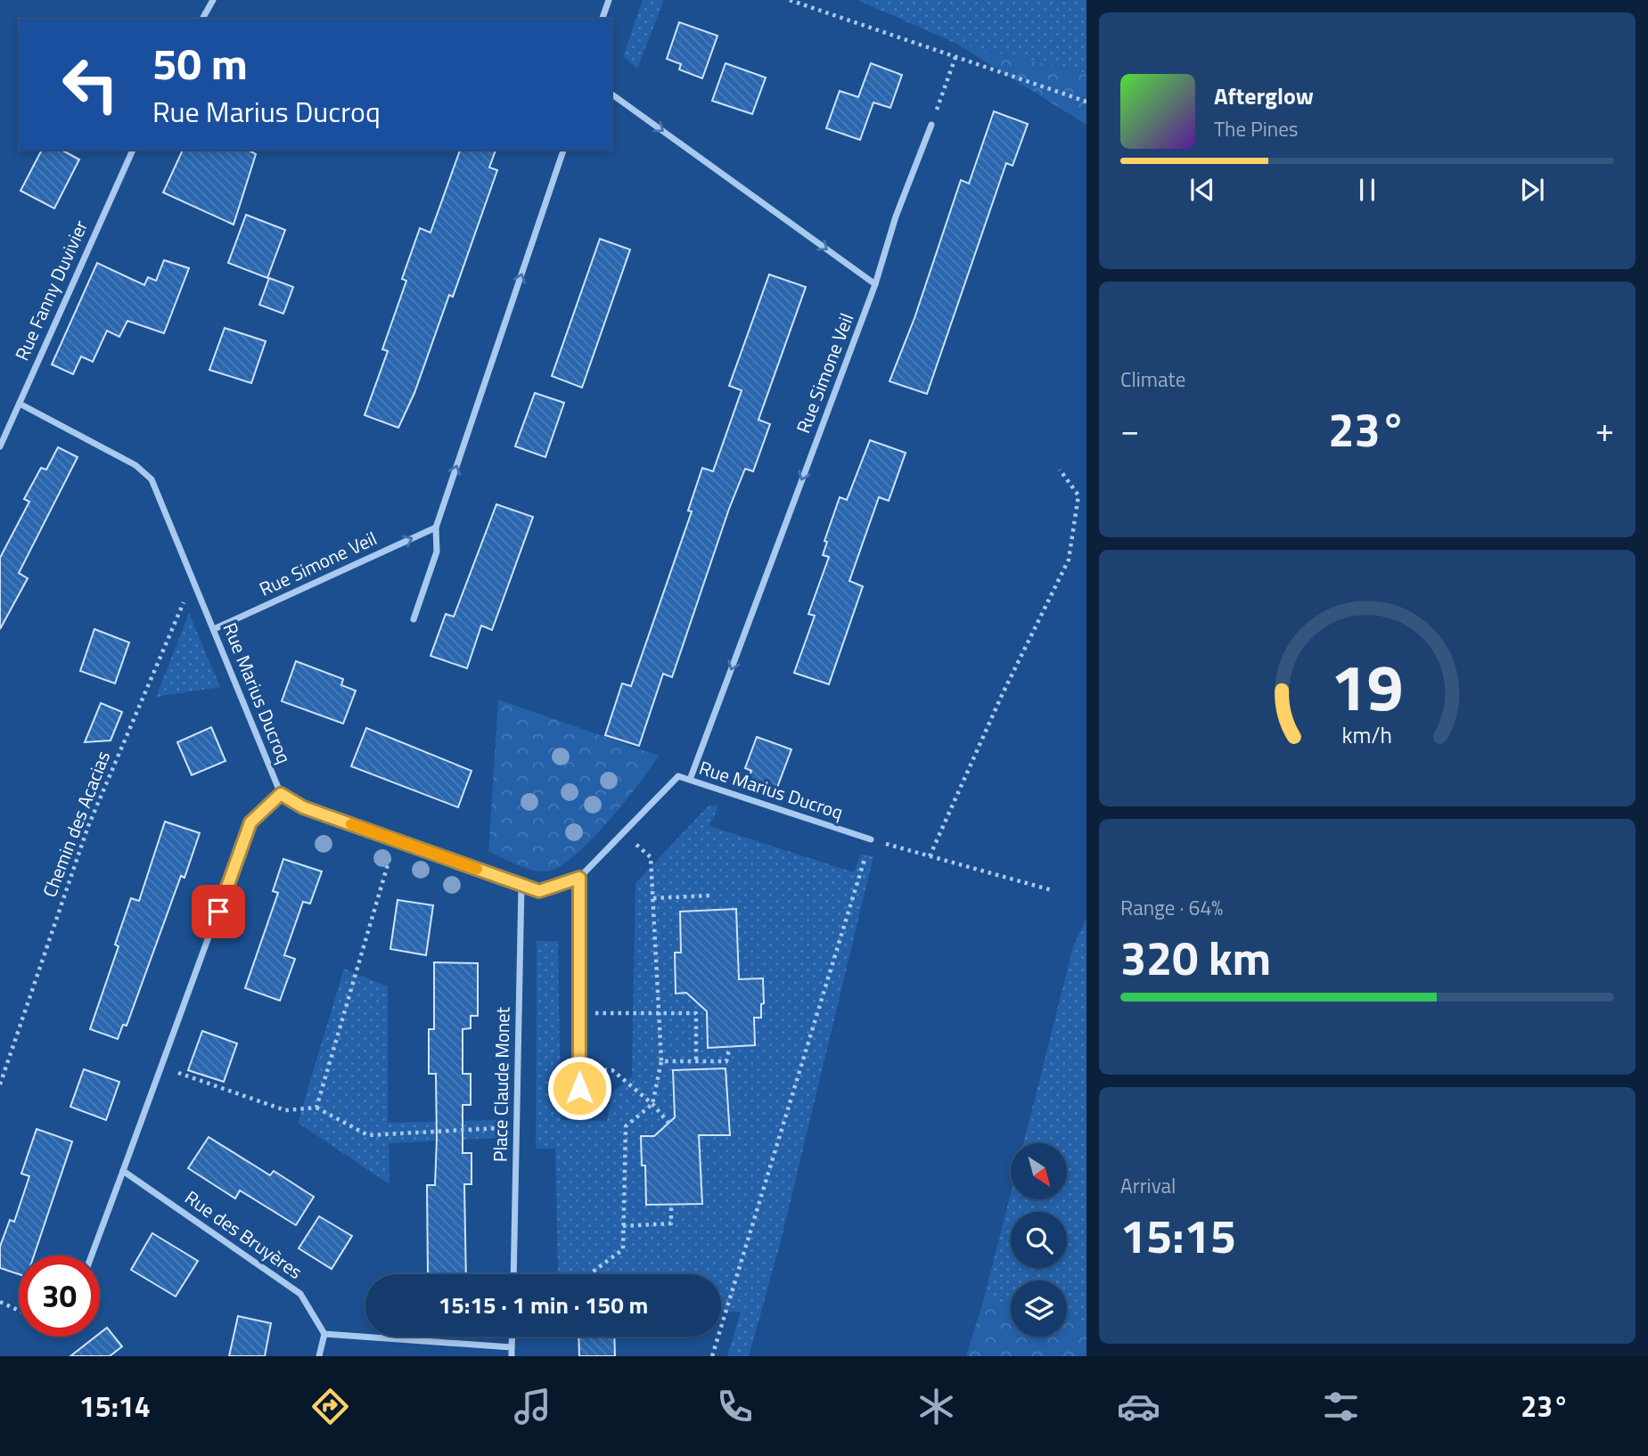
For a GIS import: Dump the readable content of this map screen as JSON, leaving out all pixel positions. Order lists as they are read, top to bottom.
{
  "streets": {
    "street": [
      "Rue Fanny Duvivier",
      "Rue Simone Veil",
      "Rue Marius Ducroq",
      "Place Claude Monet",
      "Rue des Bruyères"
    ],
    "path": ["Chemin des Acacias"]
  },
  "crossings": [
    ["Rue Fanny Duvivier", "Rue Marius Ducroq"],
    ["Rue Simone Veil", "Rue Marius Ducroq"],
    ["Rue Marius Ducroq", "Chemin des Acacias"],
    ["Rue Marius Ducroq", "Place Claude Monet"]
  ],
  "north": "bottom right",
  "page": {
    "turn": ["50 m", "Rue Marius Ducroq"],
    "song": ["Afterglow", "The Pines"],
    "tile": [
      "Climate",
      ["Range · 64%", "320 km"],
      ["Arrival", "15:15"]
    ],
    "heat": ["−", "23°", "+"],
    "limit": "30",
    "trip": "15:15 · 1 min · 150 m",
    "tabs": ["15:14", "23°"],
    "gauge": ["19", "km/h"]
  }
}
